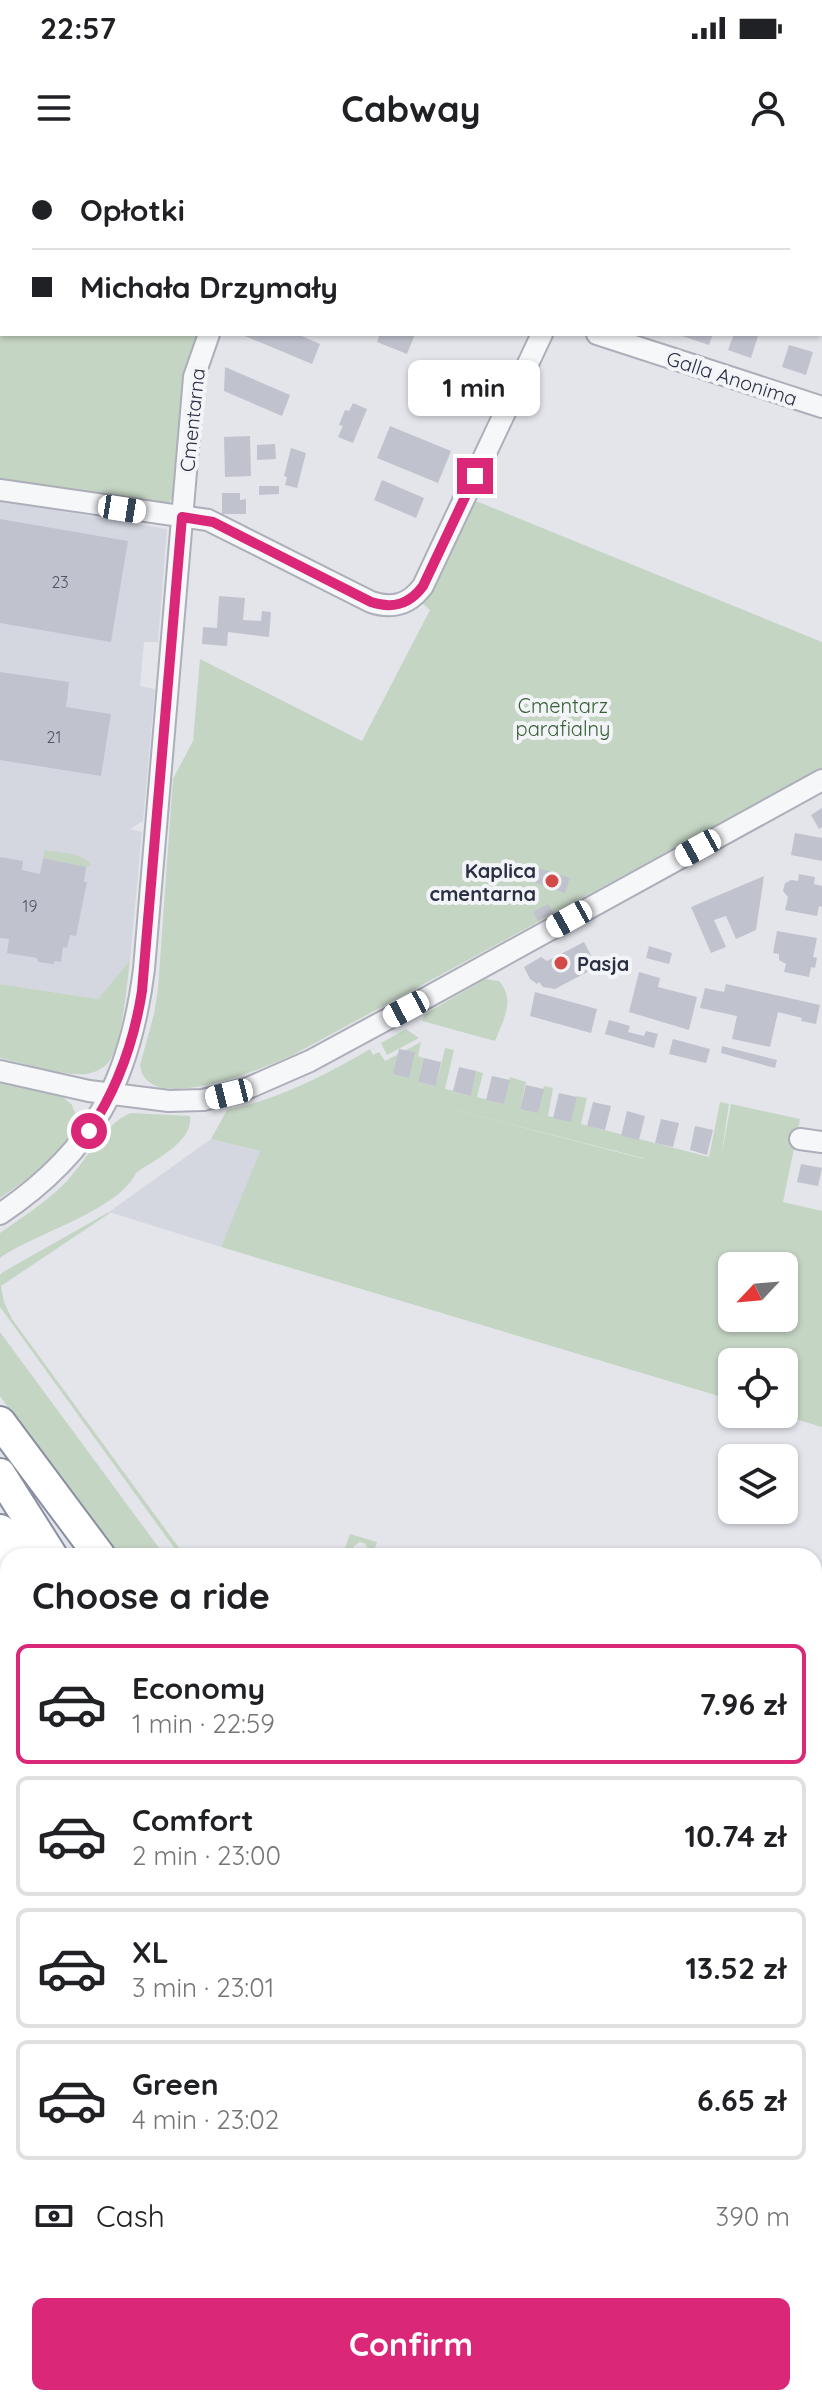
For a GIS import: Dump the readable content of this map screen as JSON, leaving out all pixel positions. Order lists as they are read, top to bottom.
{
  "streets": {
    "street": ["Galla Anonima", "Cmentarna"]
  },
  "parks": ["Cmentarz parafialny"],
  "places": ["Kaplica cmentarna", "Pasja"],
  "house_numbers": ["23", "21", "19"],
  "north": "bottom left",
  "page": {
    "status": "22:57",
    "header": "Cabway",
    "banner": ["Opłotki", "Michała Drzymały"],
    "bubble": "1 min",
    "heading": "Choose a ride",
    "list": [
      {
        "name": "Economy",
        "note": "1 min · 22:59",
        "value": "7.96 zł"
      },
      {
        "name": "Comfort",
        "note": "2 min · 23:00",
        "value": "10.74 zł"
      },
      {
        "name": "XL",
        "note": "3 min · 23:01",
        "value": "13.52 zł"
      },
      {
        "name": "Green",
        "note": "4 min · 23:02",
        "value": "6.65 zł"
      }
    ],
    "pay": ["Cash", "390 m"],
    "buttons": "Confirm"
  }
}
